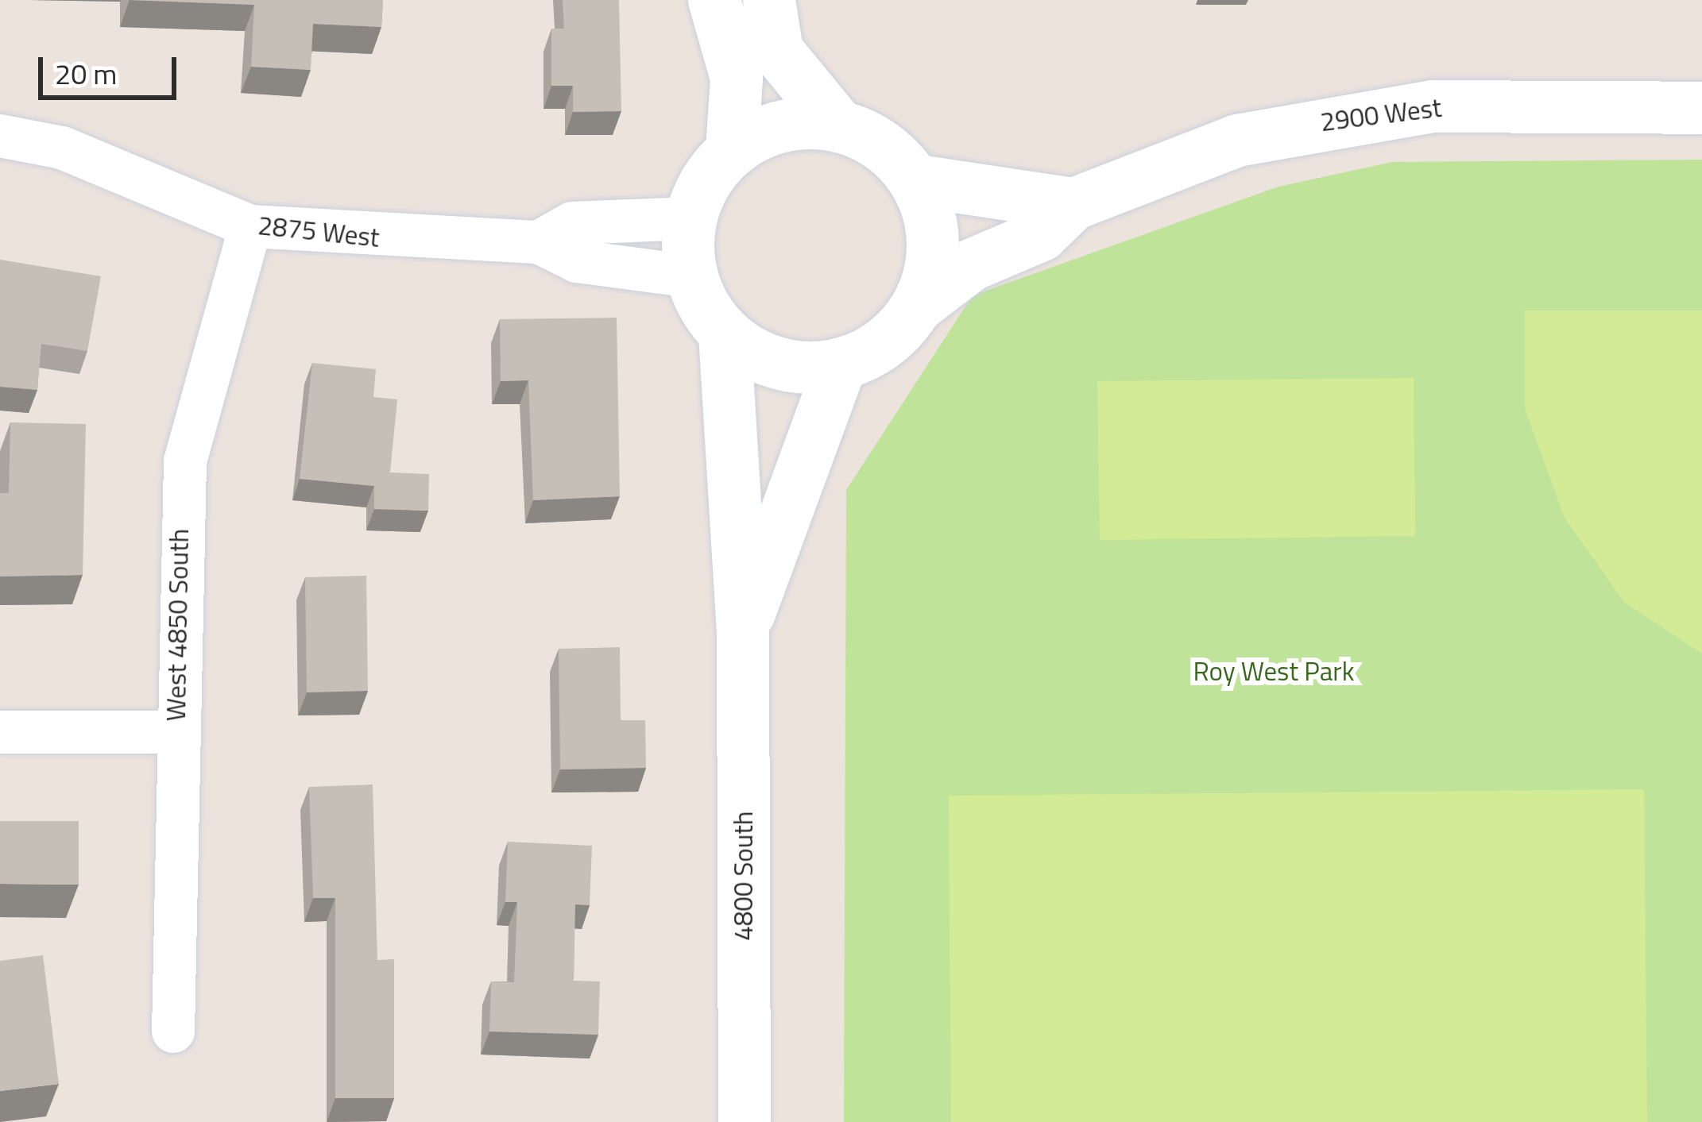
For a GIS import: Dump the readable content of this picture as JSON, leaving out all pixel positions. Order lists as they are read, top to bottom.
{
  "streets": {
    "main road": ["2900 West", "4800 South"],
    "street": ["2875 West", "West 4850 South"]
  },
  "crossings": [
    ["2875 West", "West 4850 South"],
    ["2875 West", "4800 South"]
  ],
  "parks": ["Roy West Park"],
  "scale_bar": "20 m"
}
